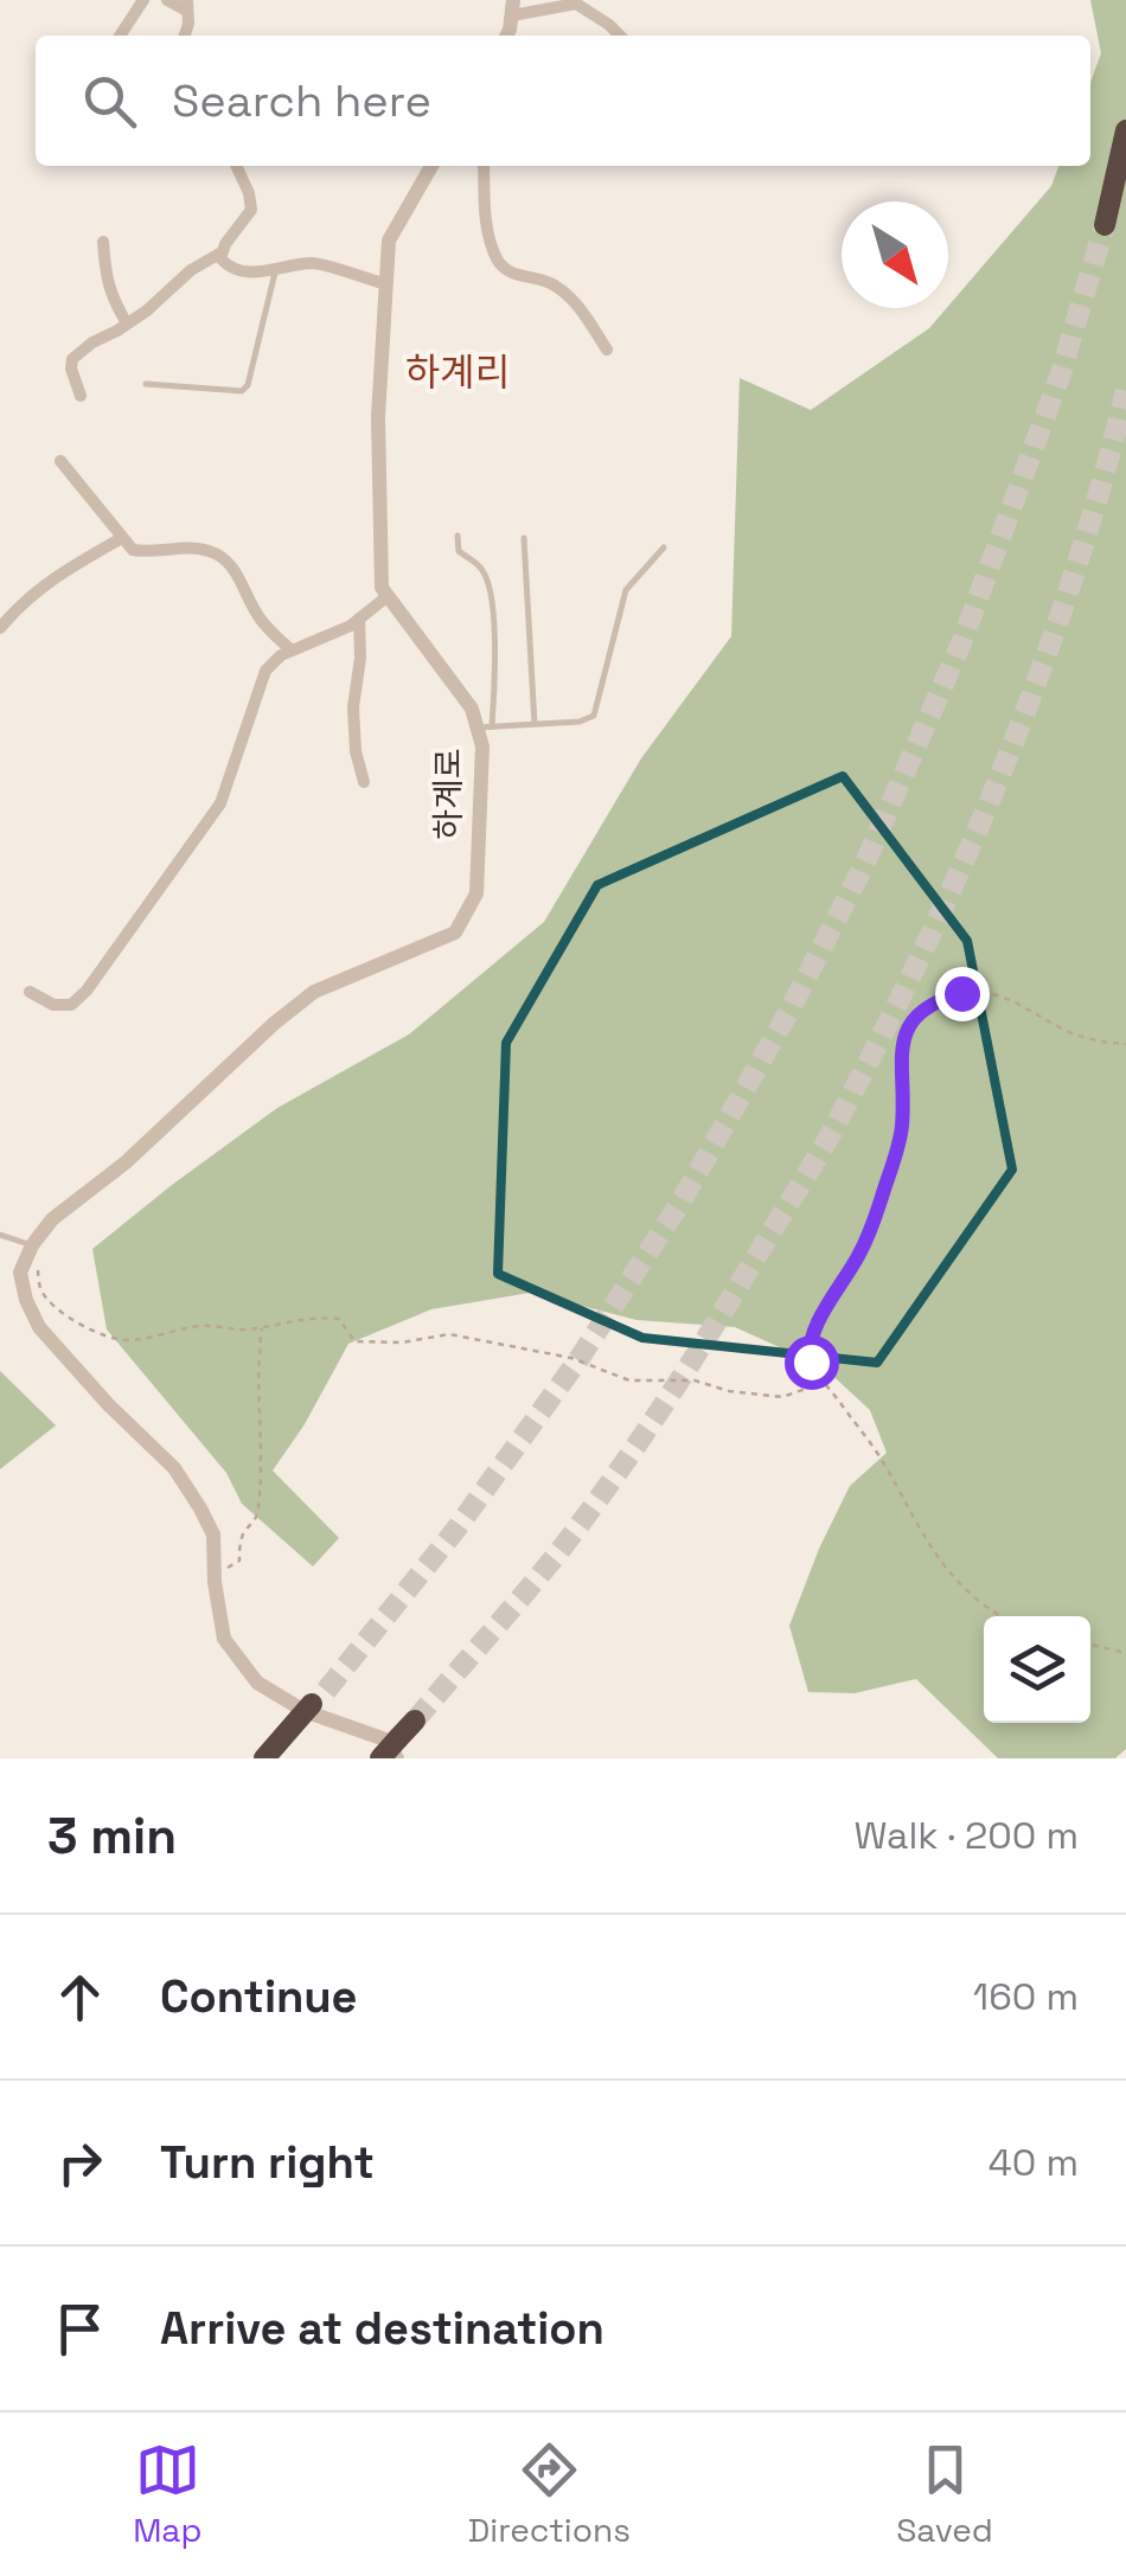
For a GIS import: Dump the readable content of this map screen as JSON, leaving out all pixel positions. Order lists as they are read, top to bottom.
{
  "streets": {
    "street": ["하계로"]
  },
  "districts": ["하계리"],
  "north": "bottom right",
  "page": {
    "search": "Search here",
    "heading": ["3 min", "Walk · 200 m"],
    "list": [
      ["Continue", "160 m"],
      ["Turn right", "40 m"],
      "Arrive at destination"
    ],
    "nav": ["Map", "Directions", "Saved"]
  }
}
